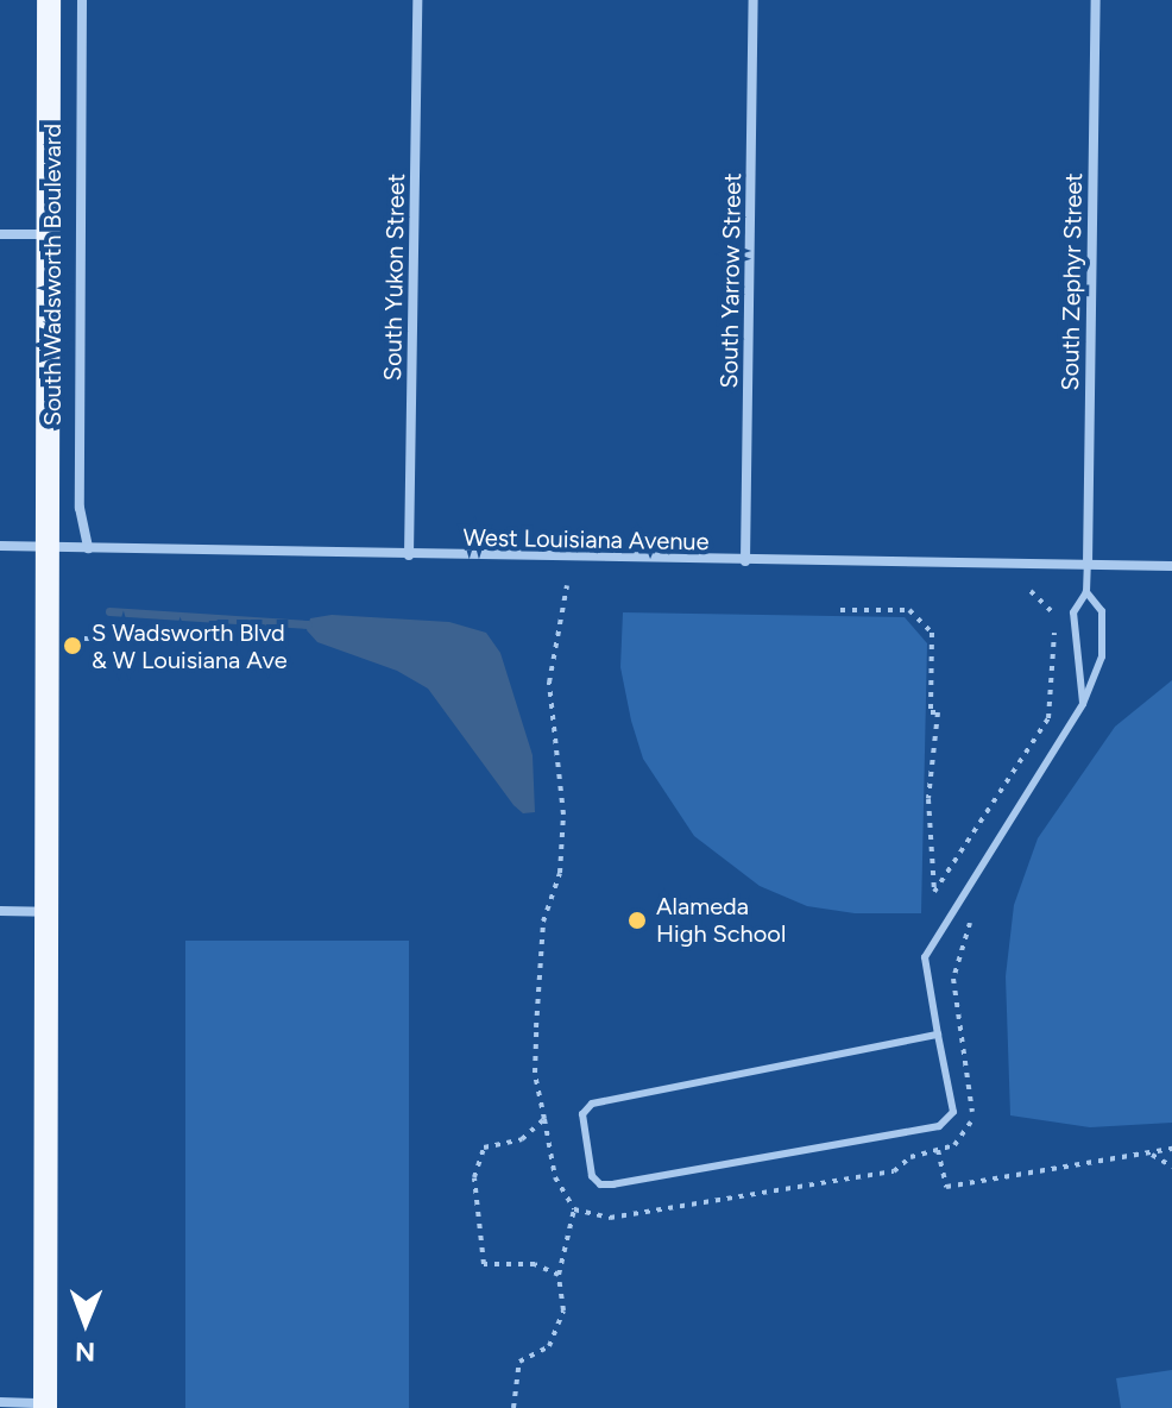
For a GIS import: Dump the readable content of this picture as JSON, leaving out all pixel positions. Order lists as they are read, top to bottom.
{
  "streets": {
    "main road": ["South Wadsworth Boulevard"],
    "street": [
      "South Yukon Street",
      "South Yarrow Street",
      "South Zephyr Street",
      "West Louisiana Avenue"
    ]
  },
  "crossings": [
    ["South Wadsworth Boulevard", "West Louisiana Avenue"],
    ["South Yukon Street", "West Louisiana Avenue"],
    ["South Yarrow Street", "West Louisiana Avenue"],
    ["South Zephyr Street", "West Louisiana Avenue"]
  ],
  "places": ["S Wadsworth Blvd & W Louisiana Ave", "Alameda High School"],
  "north": "bottom"
}
